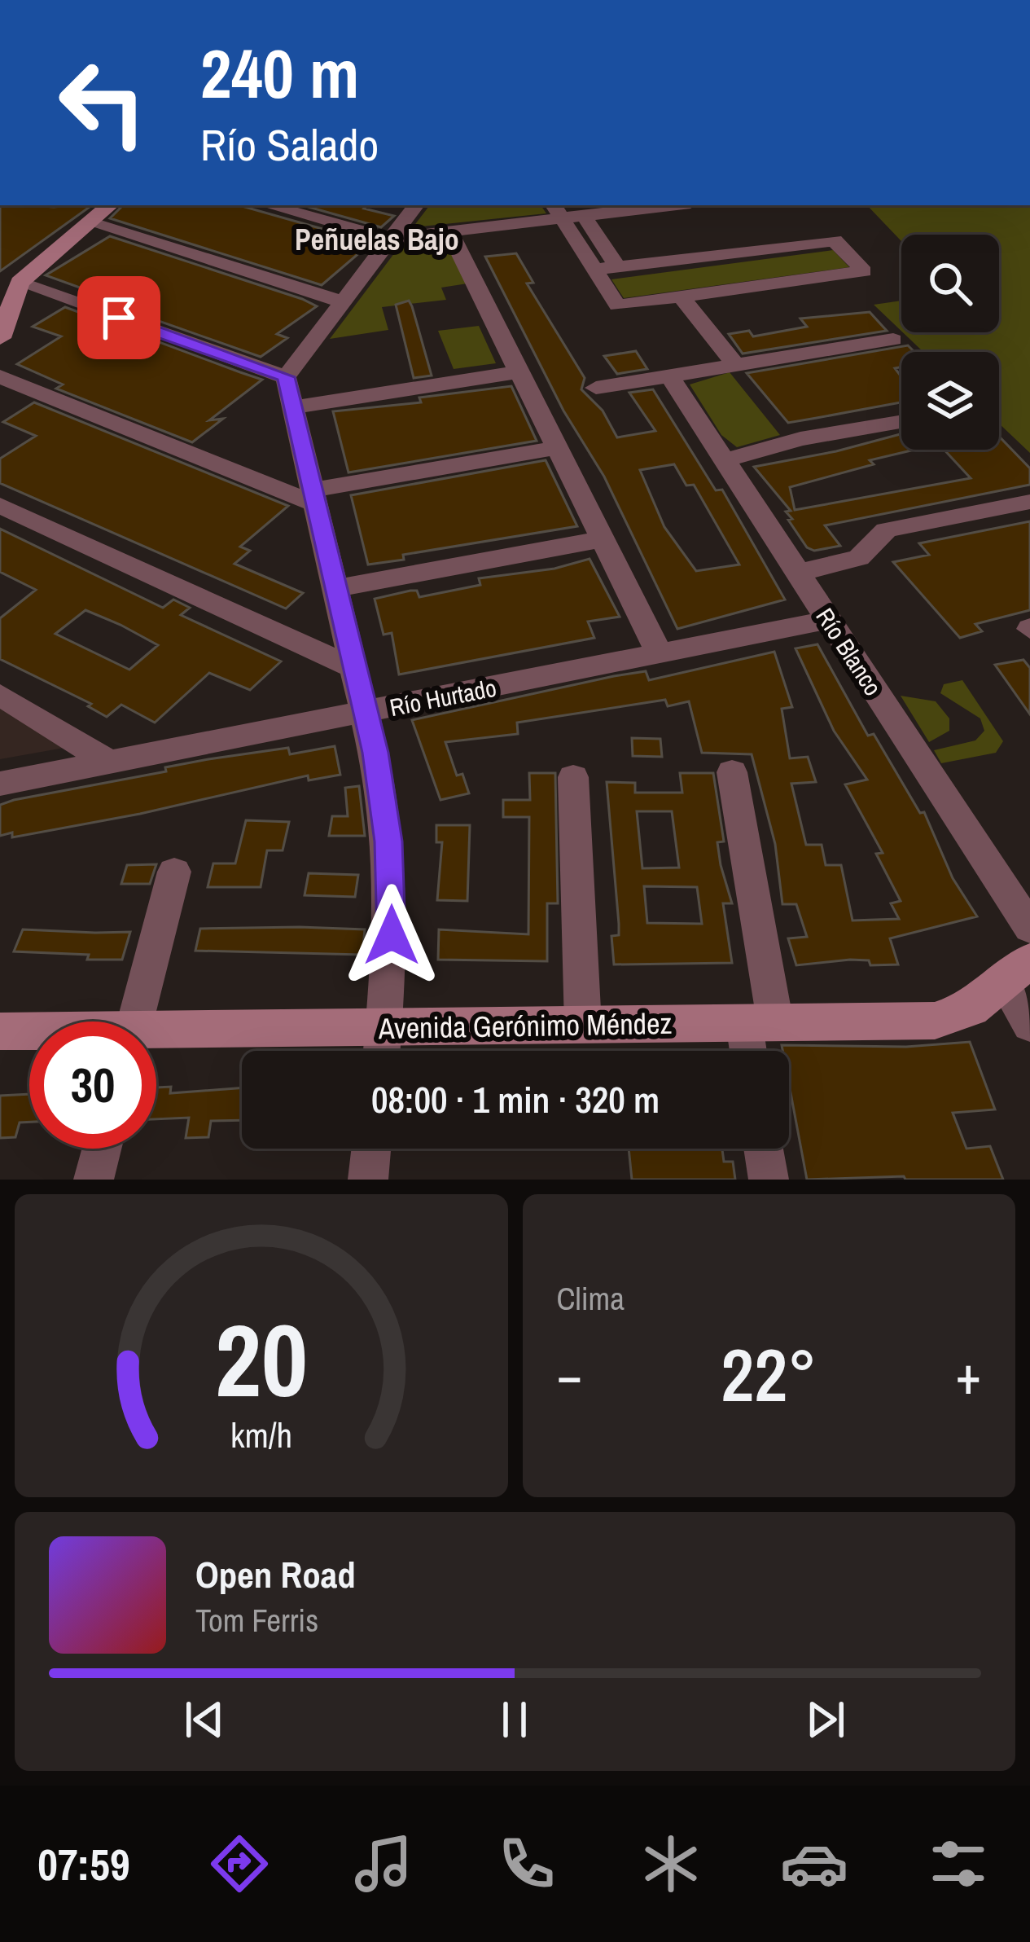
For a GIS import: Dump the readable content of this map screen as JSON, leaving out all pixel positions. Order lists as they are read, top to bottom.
{
  "streets": {
    "street": ["Río Blanco", "Río Hurtado", "Avenida Gerónimo Méndez"]
  },
  "crossings": [
    ["Río Blanco", "Río Hurtado"]
  ],
  "districts": ["Peñuelas Bajo"],
  "page": {
    "turn": ["240 m", "Río Salado"],
    "limit": "30",
    "trip": "08:00 · 1 min · 320 m",
    "tile": "Clima",
    "heat": ["−", "22°", "+"],
    "song": ["Open Road", "Tom Ferris"],
    "tabs": "07:59",
    "gauge": ["20", "km/h"]
  }
}
